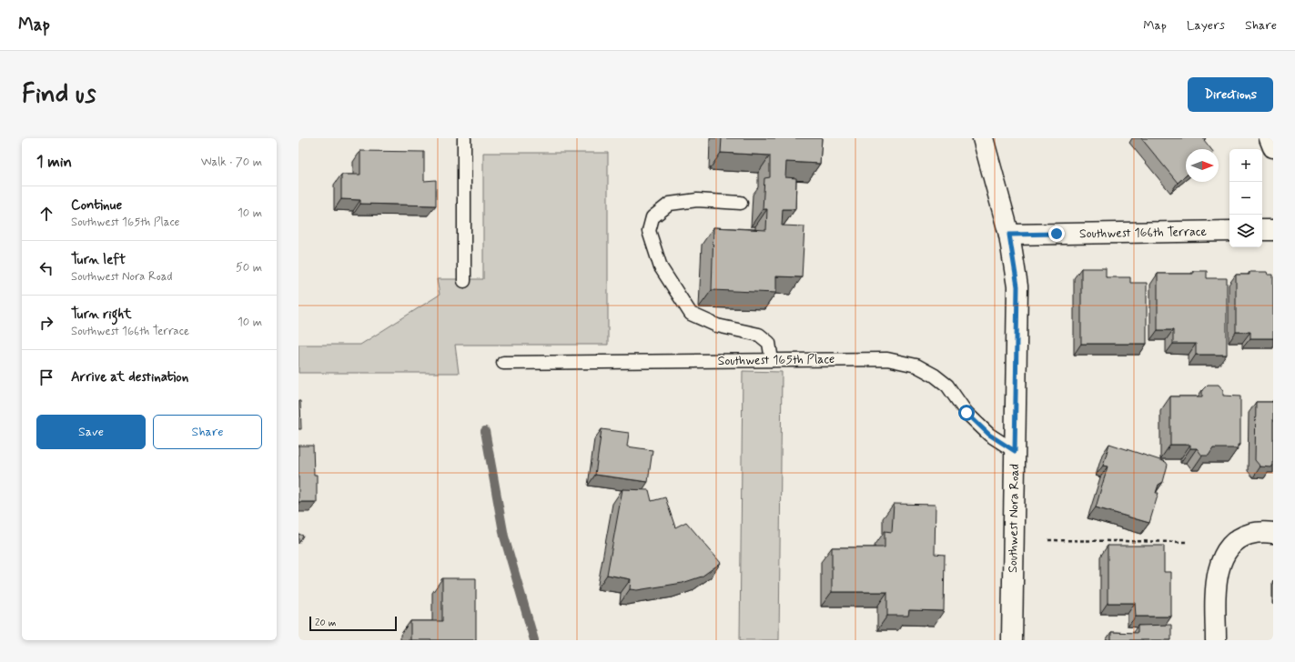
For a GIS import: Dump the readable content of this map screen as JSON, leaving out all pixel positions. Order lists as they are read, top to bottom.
{
  "streets": {
    "street": ["Southwest 166th Terrace", "Southwest Nora Road"],
    "lane": ["Southwest 165th Place"]
  },
  "crossings": [
    ["Southwest 166th Terrace", "Southwest Nora Road"],
    ["Southwest 165th Place", "Southwest Nora Road"]
  ],
  "scale_bar": "20 m",
  "north": "right",
  "page": {
    "header": "Map",
    "nav": ["Map", "Layers", "Share"],
    "buttons": [
      "Directions",
      ["Save", "Share"]
    ],
    "title": "Find us",
    "heading": ["1 min", "Walk · 70 m"],
    "map_buttons": ["+", "−"],
    "list": [
      ["Continue", "Southwest 165th Place", "10 m"],
      ["Turn left", "Southwest Nora Road", "50 m"],
      ["Turn right", "Southwest 166th Terrace", "10 m"],
      "Arrive at destination"
    ],
    "scale": "20 m"
  }
}
